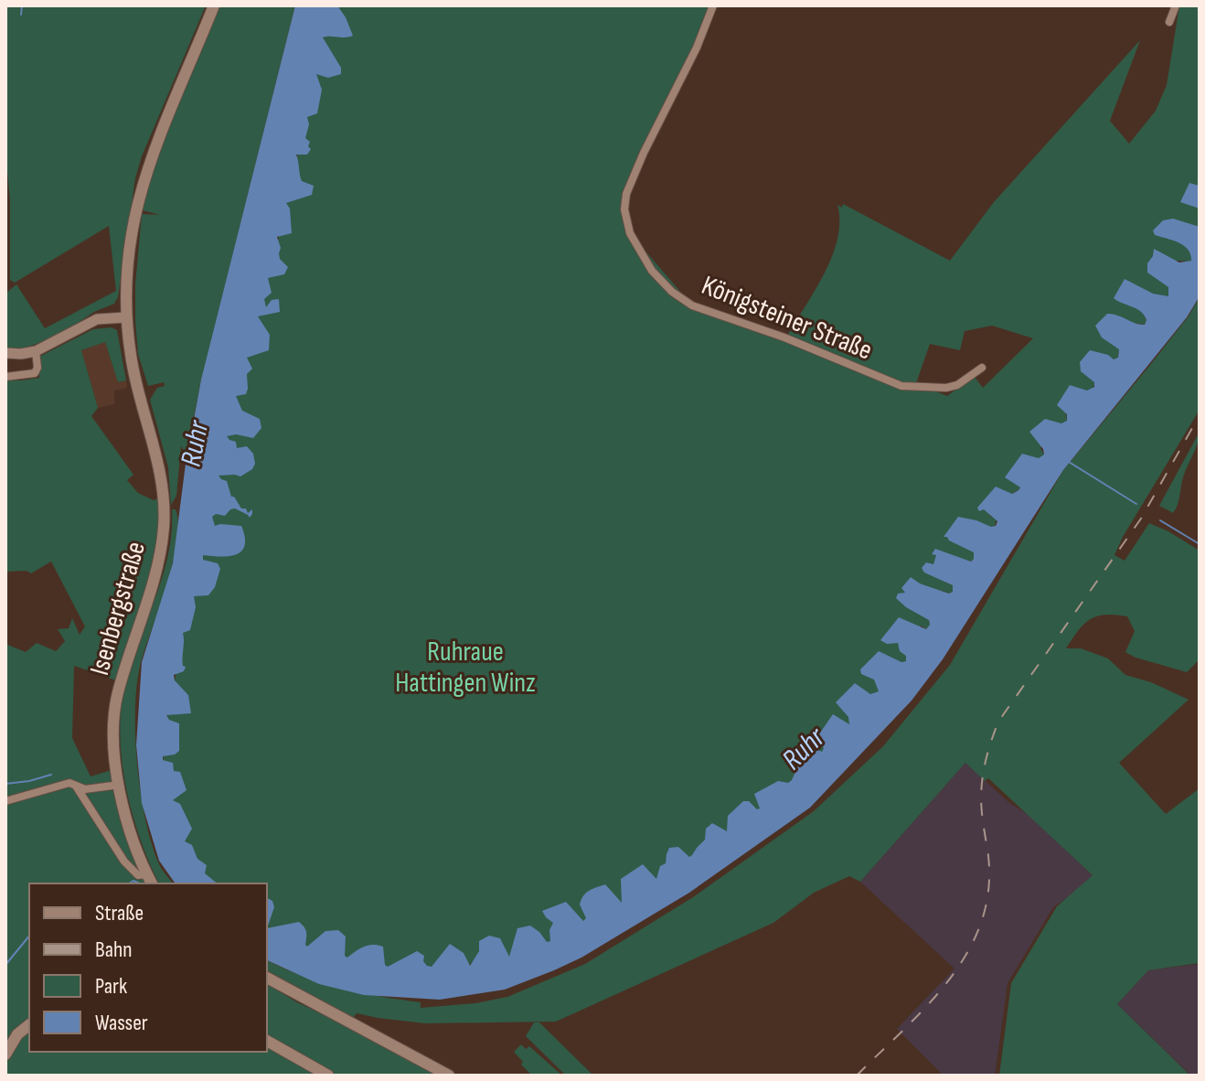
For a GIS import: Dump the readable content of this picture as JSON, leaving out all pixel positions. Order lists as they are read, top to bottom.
{
  "streets": {
    "main road": ["Isenbergstraße"],
    "street": ["Königsteiner Straße"]
  },
  "water": ["Ruhr"],
  "parks": ["Ruhraue Hattingen Winz"],
  "legend": [
    "Straße",
    "Bahn",
    "Park",
    "Wasser"
  ]
}
